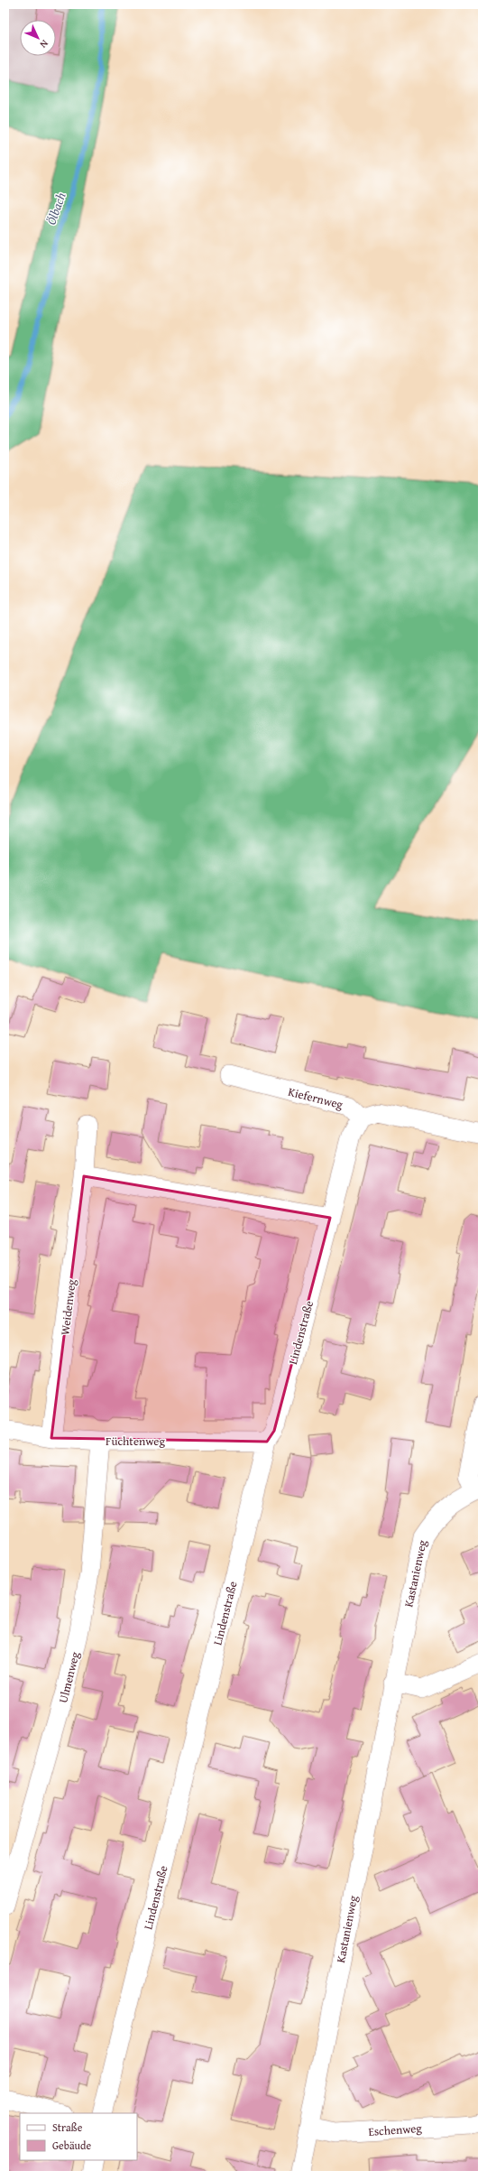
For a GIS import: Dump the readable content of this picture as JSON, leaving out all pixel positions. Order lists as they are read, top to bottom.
{
  "streets": {
    "street": [
      "Kiefernweg",
      "Weidenweg",
      "Lindenstraße",
      "Füchtenweg",
      "Kastanienweg",
      "Ulmenweg",
      "Eschenweg"
    ]
  },
  "crossings": [
    ["Kiefernweg", "Lindenstraße"],
    ["Weidenweg", "Füchtenweg"],
    ["Lindenstraße", "Füchtenweg"],
    ["Füchtenweg", "Ulmenweg"],
    ["Kastanienweg", "Eschenweg"]
  ],
  "water": ["Ölbach"],
  "legend": ["Straße", "Gebäude"],
  "north": "bottom right"
}
